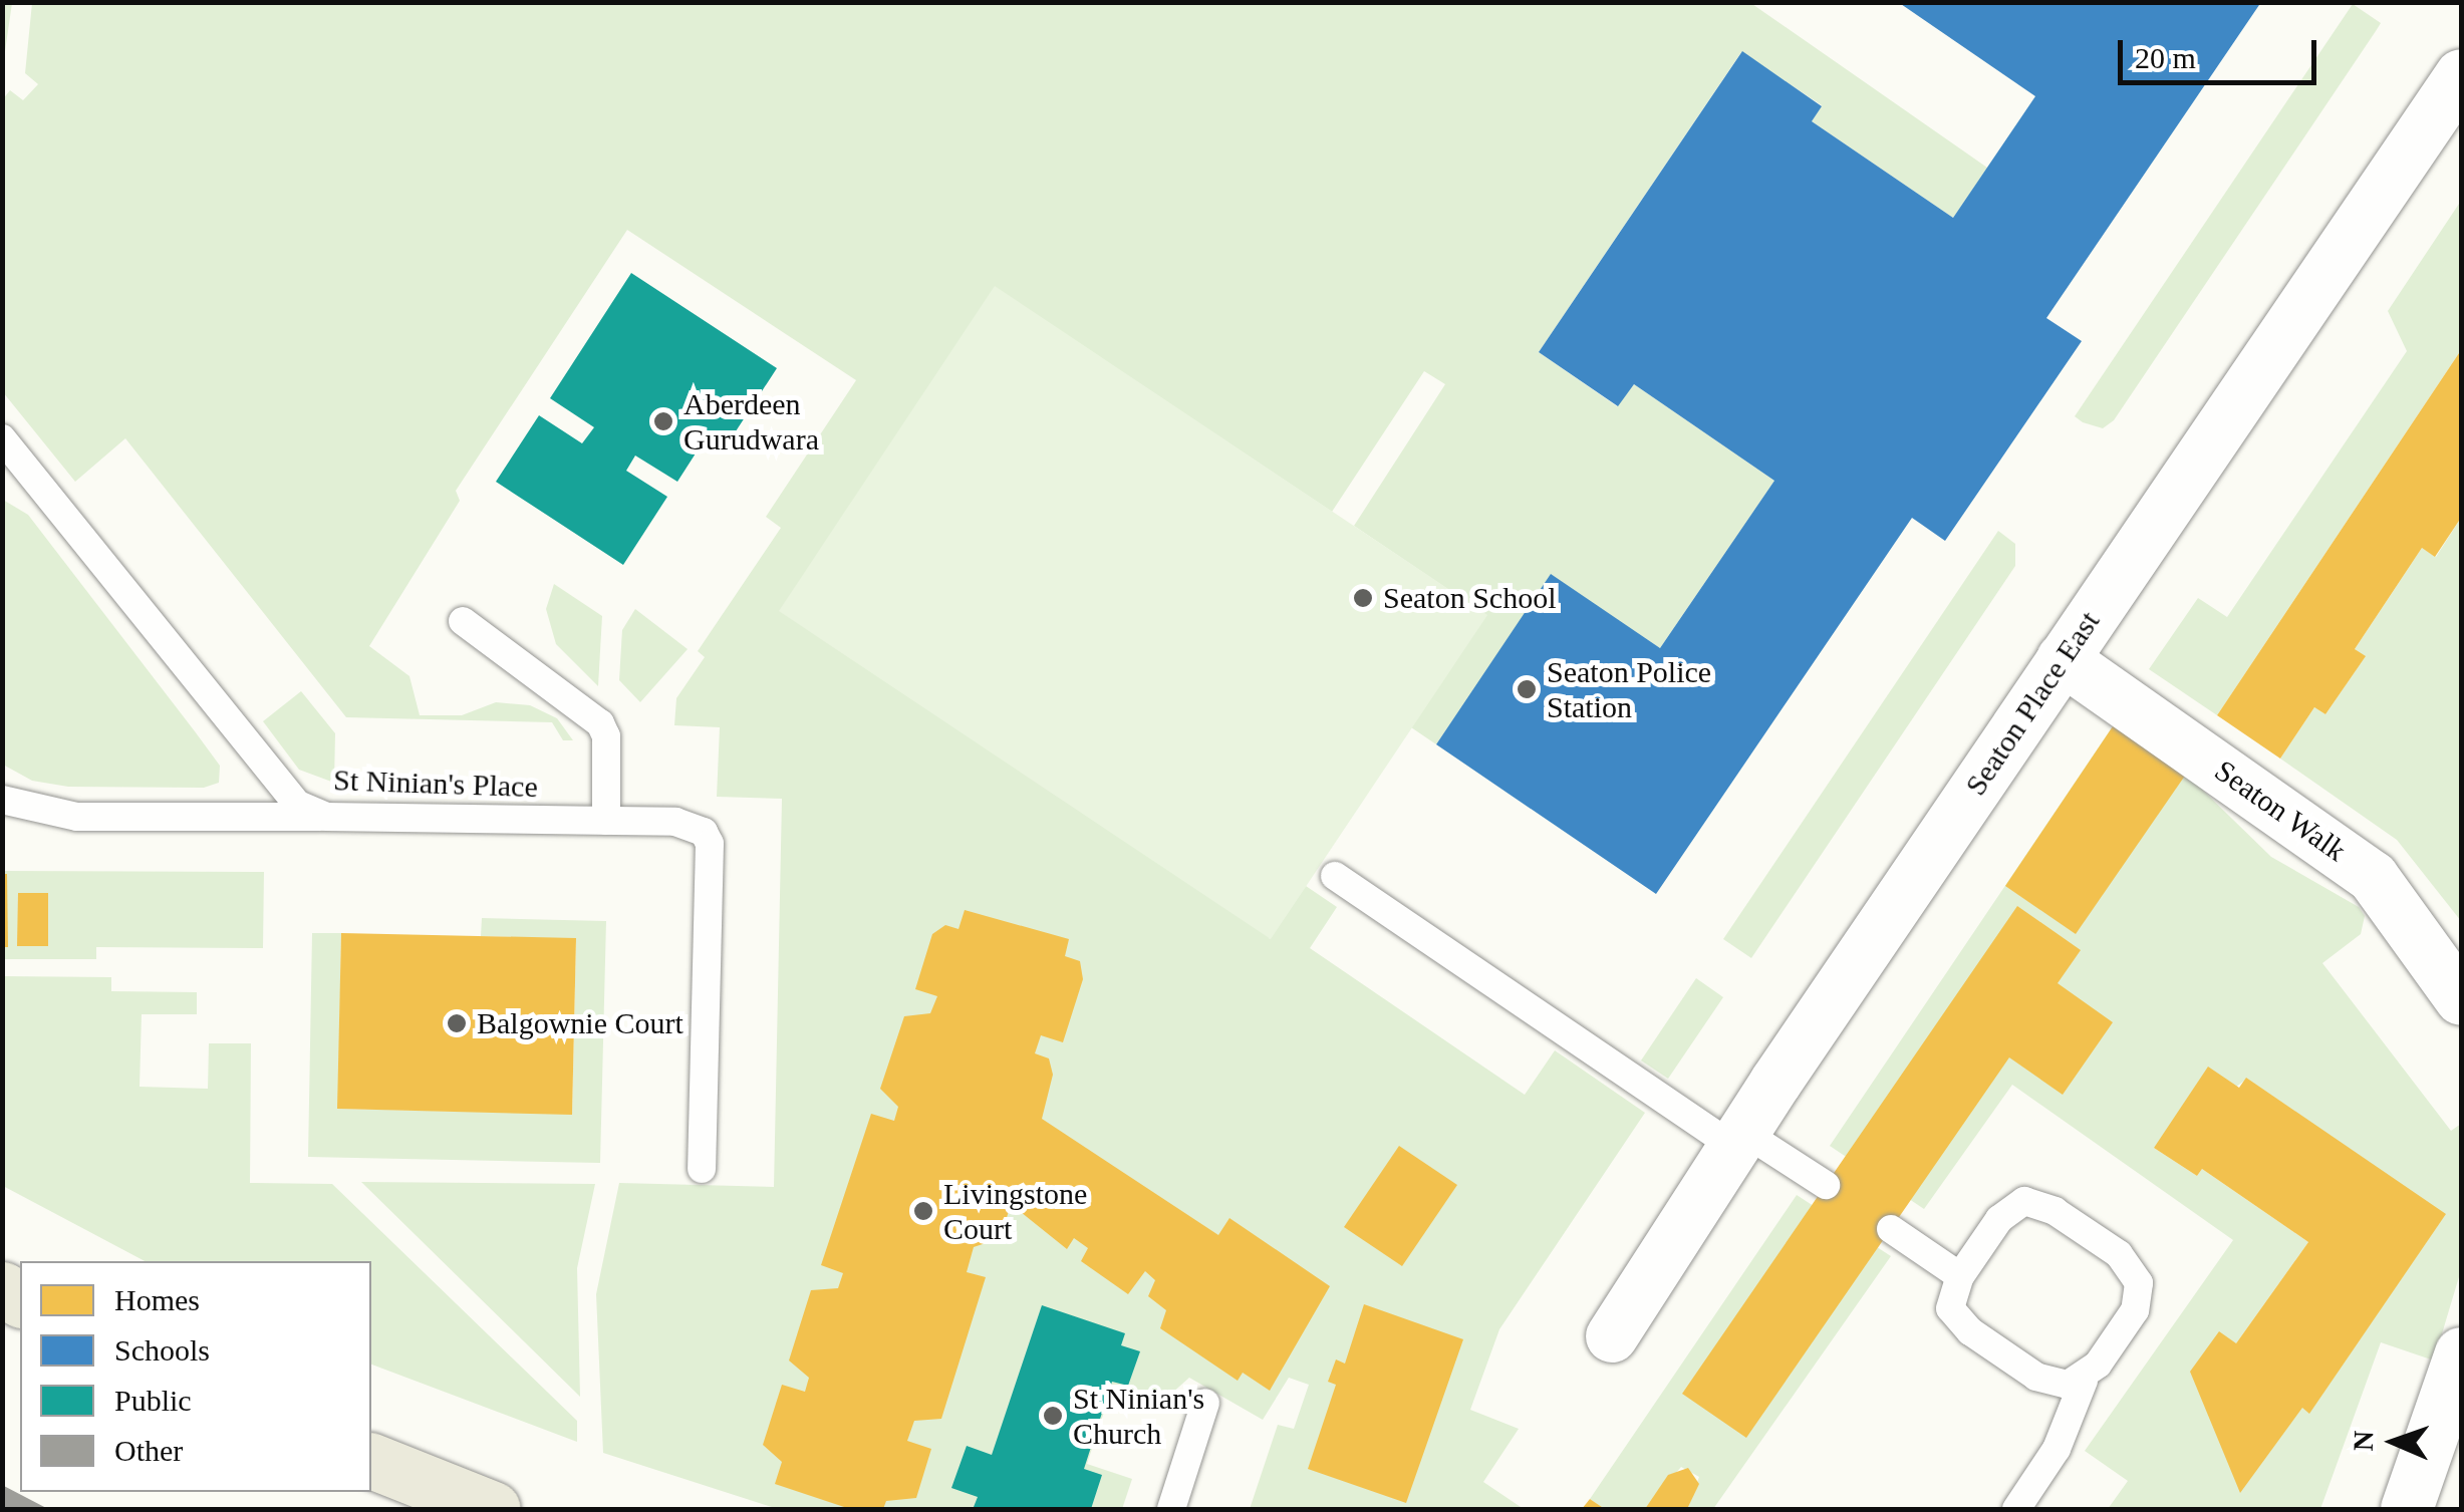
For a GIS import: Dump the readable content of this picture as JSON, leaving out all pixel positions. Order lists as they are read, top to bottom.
{
  "streets": {
    "street": ["Seaton Place East", "Seaton Walk"],
    "lane": ["St Ninian's Place"]
  },
  "crossings": [
    ["Seaton Place East", "Seaton Walk"]
  ],
  "places": [
    "Aberdeen Gurudwara",
    "Seaton School",
    "Seaton Police Station",
    "Balgownie Court",
    "Livingstone Court",
    "St Ninian's Church"
  ],
  "legend": [
    "Homes",
    "Schools",
    "Public",
    "Other"
  ],
  "scale_bar": "20 m",
  "north": "left"
}
